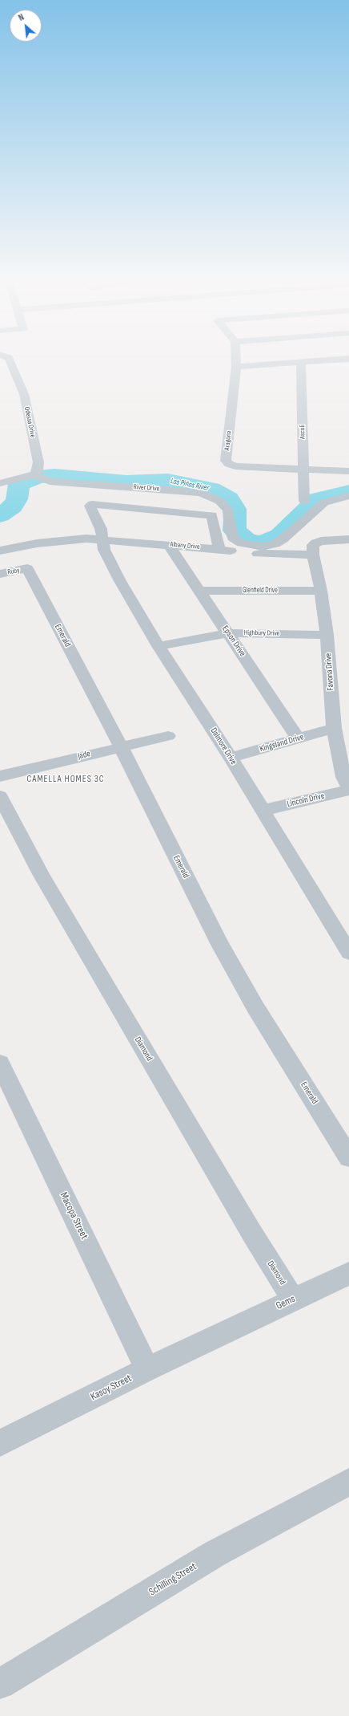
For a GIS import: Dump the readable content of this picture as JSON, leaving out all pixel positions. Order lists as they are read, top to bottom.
{
  "streets": {
    "street": [
      "Odessa Drive",
      "Ascoli",
      "Aragona",
      "River Drive",
      "Albany Drive",
      "Ruby",
      "Glenfield Drive",
      "Highbury Drive",
      "Emerald",
      "Epson Drive",
      "Favona Drive",
      "Kingsland Drive",
      "Dalmore Drive",
      "Jade",
      "Lincoln Drive",
      "Diamond",
      "Macopa Street",
      "Gems",
      "Kasoy Street",
      "Schilling Street"
    ]
  },
  "crossings": [
    ["Odessa Drive", "River Drive"],
    ["Ascoli", "Aragona"],
    ["Albany Drive", "Epson Drive"],
    ["Albany Drive", "Favona Drive"],
    ["Albany Drive", "Dalmore Drive"],
    ["Ruby", "Emerald"],
    ["Glenfield Drive", "Epson Drive"],
    ["Glenfield Drive", "Favona Drive"],
    ["Highbury Drive", "Epson Drive"],
    ["Highbury Drive", "Favona Drive"],
    ["Highbury Drive", "Dalmore Drive"],
    ["Emerald", "Jade"],
    ["Epson Drive", "Kingsland Drive"],
    ["Favona Drive", "Kingsland Drive"],
    ["Favona Drive", "Lincoln Drive"],
    ["Kingsland Drive", "Dalmore Drive"],
    ["Dalmore Drive", "Lincoln Drive"],
    ["Diamond", "Gems"],
    ["Macopa Street", "Kasoy Street"],
    ["Gems", "Kasoy Street"]
  ],
  "districts": ["CAMELLA HOMES 3C"],
  "water": ["Las Piñas River"],
  "north": "top left"
}
